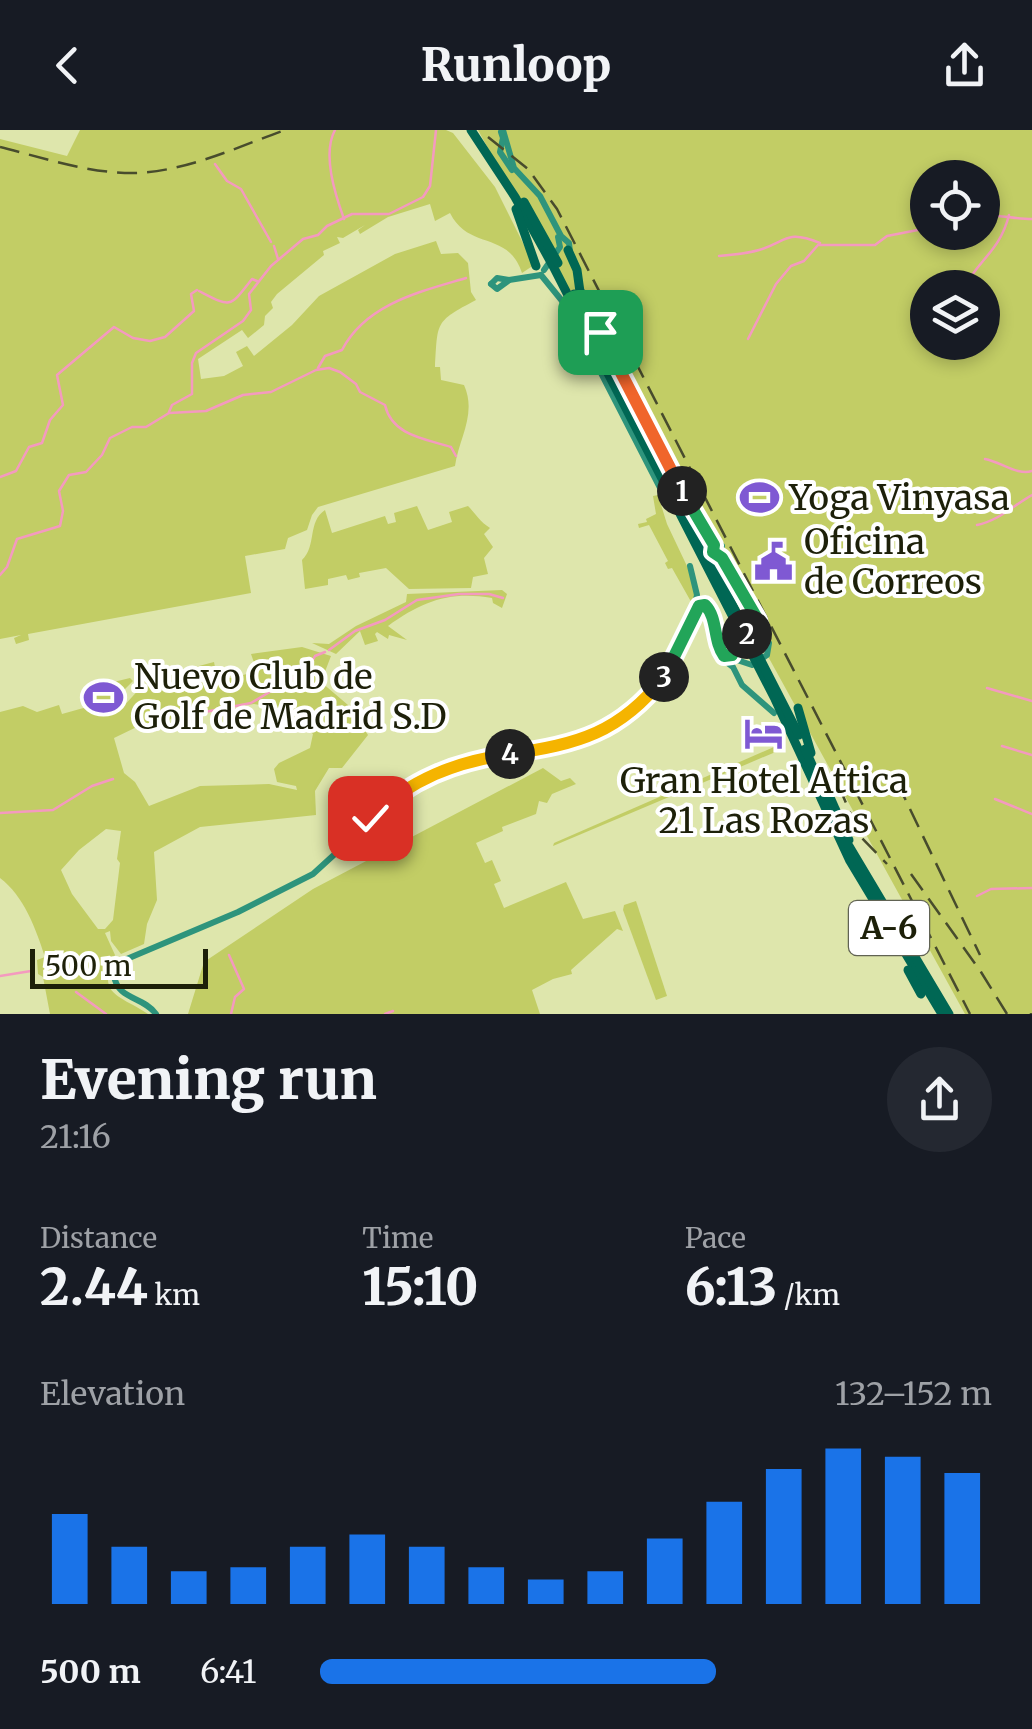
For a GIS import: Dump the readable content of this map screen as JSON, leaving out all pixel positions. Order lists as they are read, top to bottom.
{
  "streets": {
    "highway": ["A-6"]
  },
  "places": {
    "sports": ["Yoga Vinyasa", "Nuevo Club de Golf de Madrid S.D"],
    "public building": ["Oficina de Correos"],
    "hotel": ["Gran Hotel Attica 21 Las Rozas"]
  },
  "scale_bar": "500 m",
  "page": {
    "header": "Runloop",
    "pins": [
      "1",
      "2",
      "3",
      "4"
    ],
    "scale": "500 m",
    "heading": ["Evening run", "21:16"],
    "stats": [
      ["Distance", "2.44 km"],
      ["Time", "15:10"],
      ["Pace", "6:13 /km"]
    ],
    "chart": ["Elevation", "132–152 m"],
    "list": [
      {
        "name": "500 m",
        "note": "6:41"
      }
    ]
  }
}
